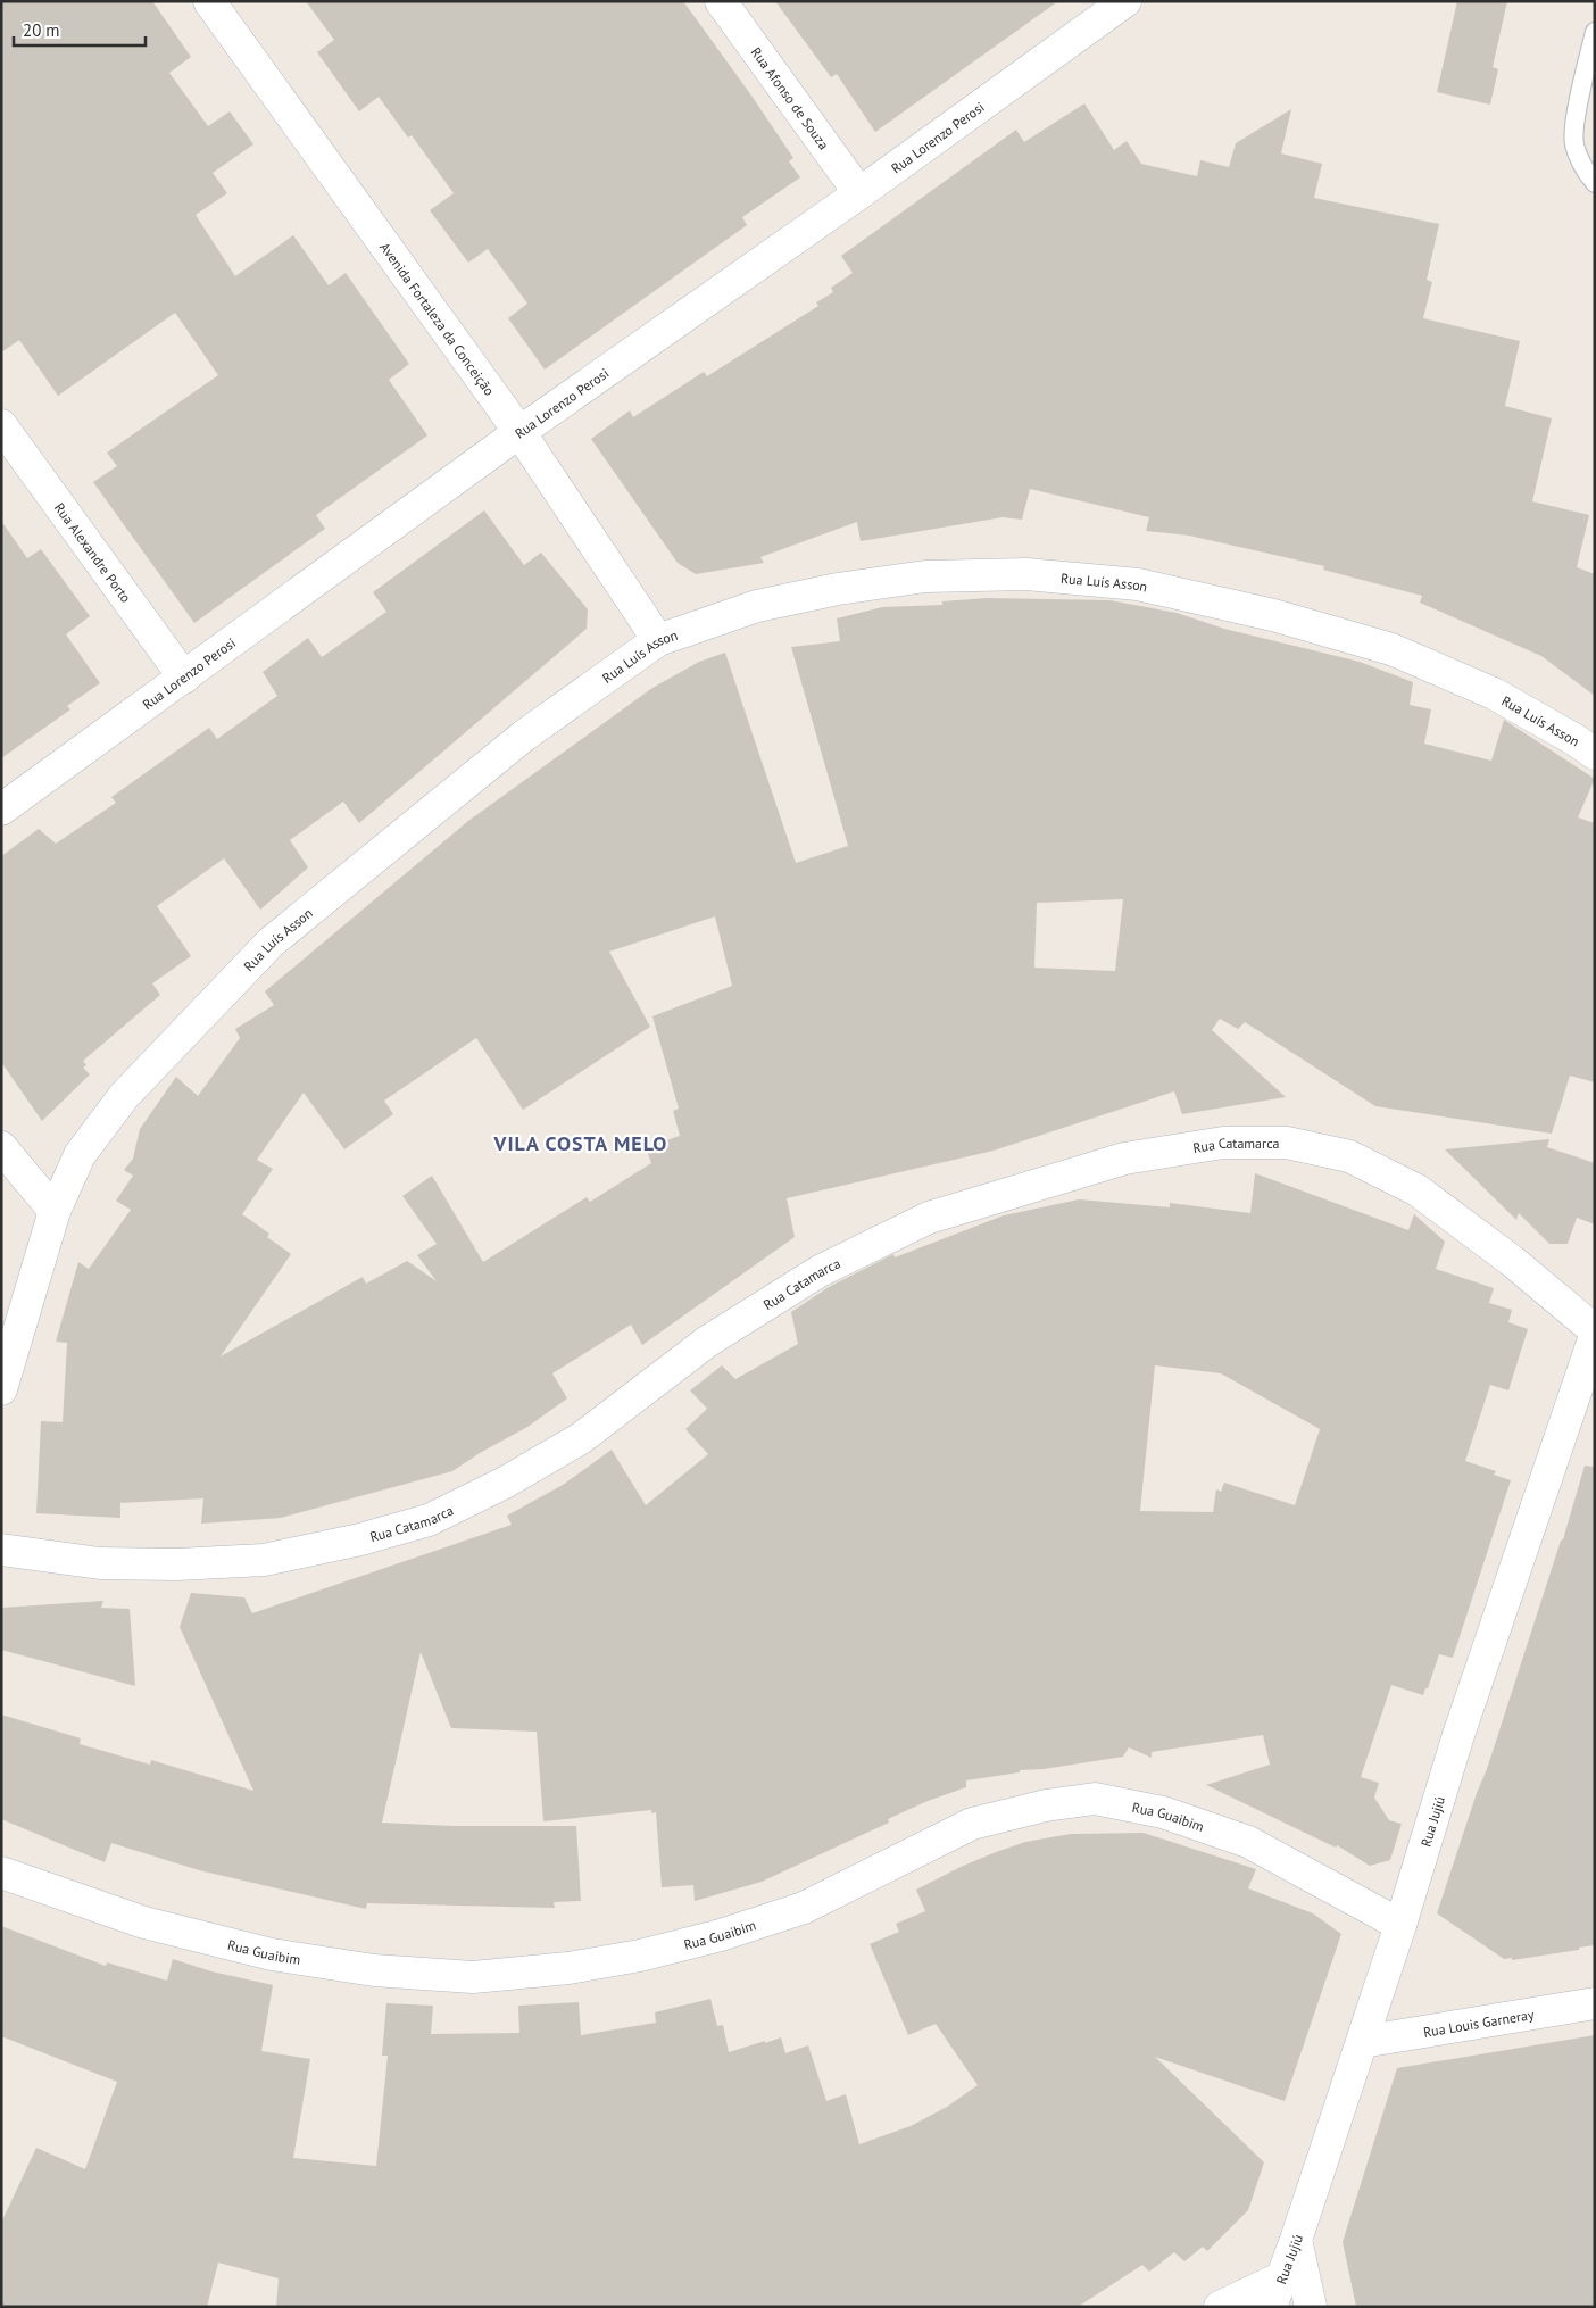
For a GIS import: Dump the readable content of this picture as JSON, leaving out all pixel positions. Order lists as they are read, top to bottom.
{
  "streets": {
    "street": [
      "Rua Afonso de Souza",
      "Rua Lorenzo Perosi",
      "Avenida Fortaleza da Conceição",
      "Rua Alexandre Porto",
      "Rua Luís Asson",
      "Rua Catamarca",
      "Rua Guaibim",
      "Rua Jujiú",
      "Rua Louis Garneray"
    ]
  },
  "crossings": [
    ["Rua Afonso de Souza", "Rua Lorenzo Perosi"],
    ["Rua Lorenzo Perosi", "Avenida Fortaleza da Conceição"],
    ["Rua Lorenzo Perosi", "Rua Alexandre Porto"],
    ["Avenida Fortaleza da Conceição", "Rua Luís Asson"],
    ["Rua Guaibim", "Rua Jujiú"],
    ["Rua Jujiú", "Rua Louis Garneray"]
  ],
  "districts": ["VILA COSTA MELO"],
  "scale_bar": "20 m"
}
